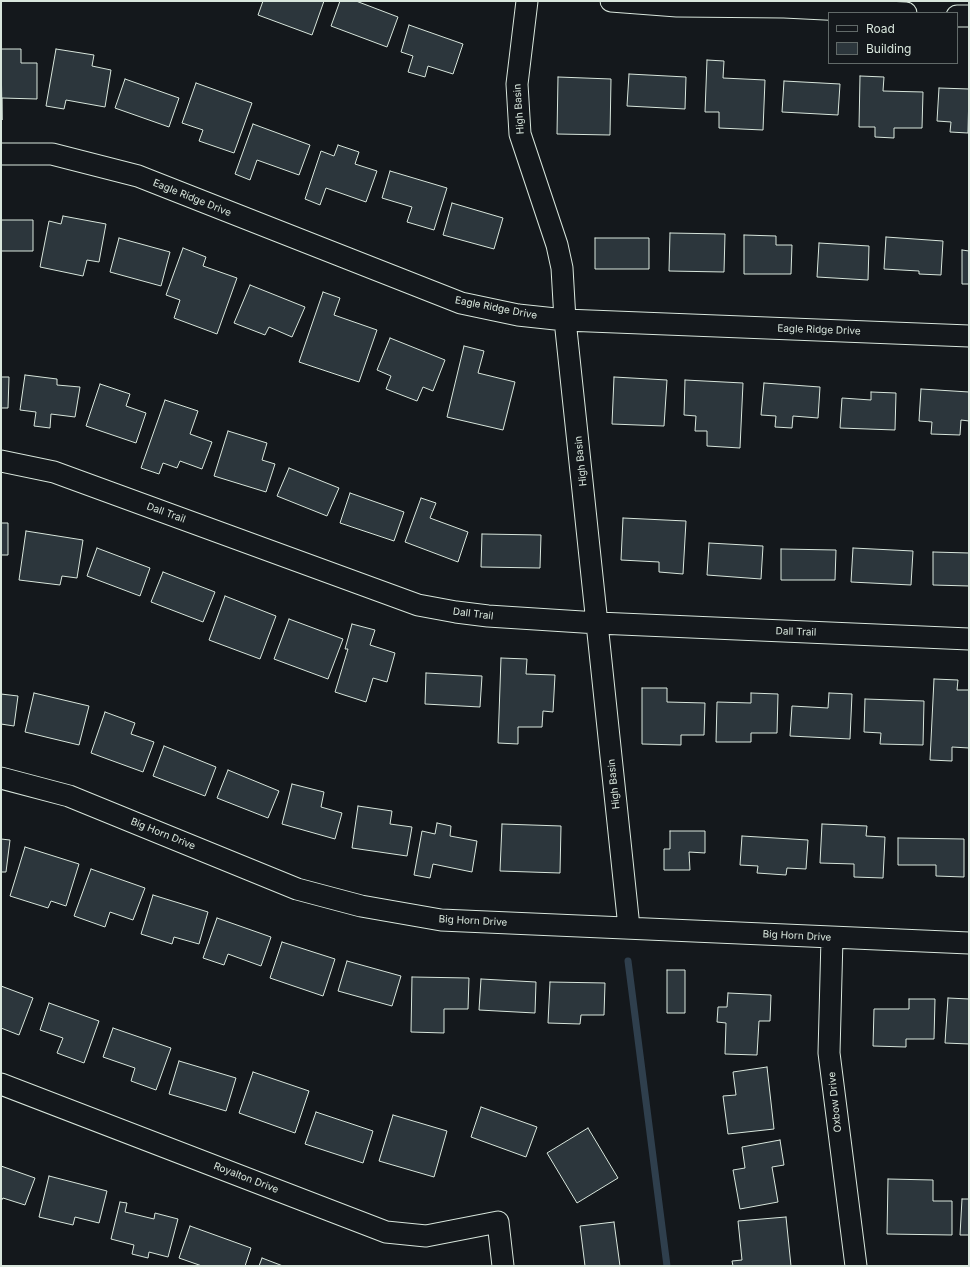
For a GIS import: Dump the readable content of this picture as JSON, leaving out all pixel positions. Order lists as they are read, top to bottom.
{
  "streets": {
    "street": [
      "High Basin",
      "Eagle Ridge Drive",
      "Dall Trail",
      "Big Horn Drive",
      "Oxbow Drive",
      "Royalton Drive"
    ]
  },
  "crossings": [
    ["High Basin", "Eagle Ridge Drive"],
    ["High Basin", "Dall Trail"],
    ["High Basin", "Big Horn Drive"],
    ["Big Horn Drive", "Oxbow Drive"]
  ],
  "legend": ["Road", "Building"]
}
